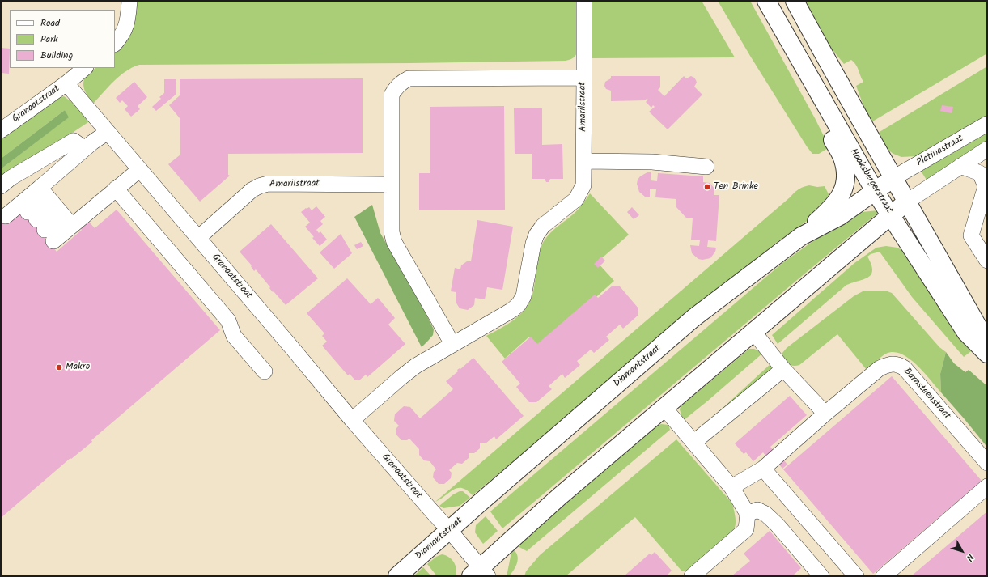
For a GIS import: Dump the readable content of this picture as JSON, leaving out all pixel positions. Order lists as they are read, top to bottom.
{
  "streets": {
    "main road": ["Haaksbergerstraat", "Diamantstraat"],
    "street": [
      "Granaatstraat",
      "Amarilstraat",
      "Platinastraat",
      "Barnsteenstraat"
    ]
  },
  "crossings": [
    ["Granaatstraat", "Amarilstraat"],
    ["Granaatstraat", "Diamantstraat"],
    ["Platinastraat", "Diamantstraat"],
    ["Haaksbergerstraat", "Diamantstraat"]
  ],
  "places": ["Ten Brinke", "Makro"],
  "legend": ["Road", "Park", "Building"],
  "north": "bottom right"
}
